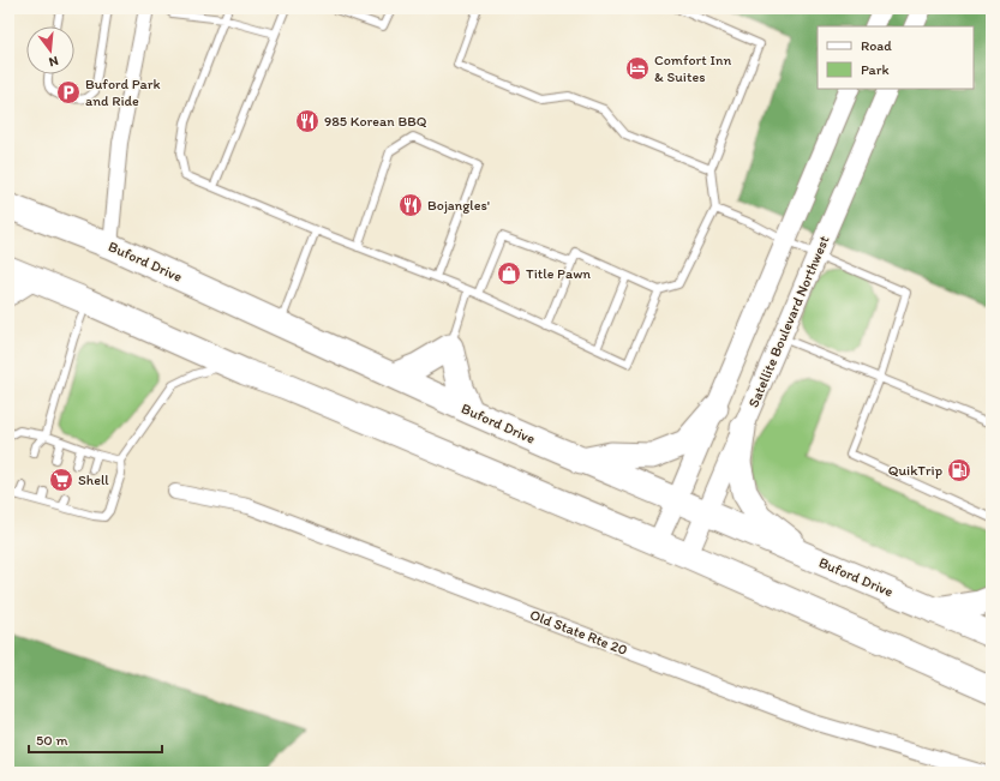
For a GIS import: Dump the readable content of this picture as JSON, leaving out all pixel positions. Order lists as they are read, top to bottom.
{
  "streets": {
    "highway": ["Buford Drive"],
    "main road": ["Satellite Boulevard Northwest"],
    "street": ["Old State Rte 20"]
  },
  "crossings": [
    ["Buford Drive", "Satellite Boulevard Northwest"]
  ],
  "places": {
    "hotel": ["Comfort Inn & Suites"],
    "parking": ["Buford Park and Ride"],
    "restaurant": ["985 Korean BBQ", "Bojangles'"],
    "shop": ["Title Pawn"],
    "fuel station": ["QuikTrip"],
    "supermarket": ["Shell"]
  },
  "legend": ["Road", "Park"],
  "scale_bar": "50 m",
  "north": "bottom"
}
